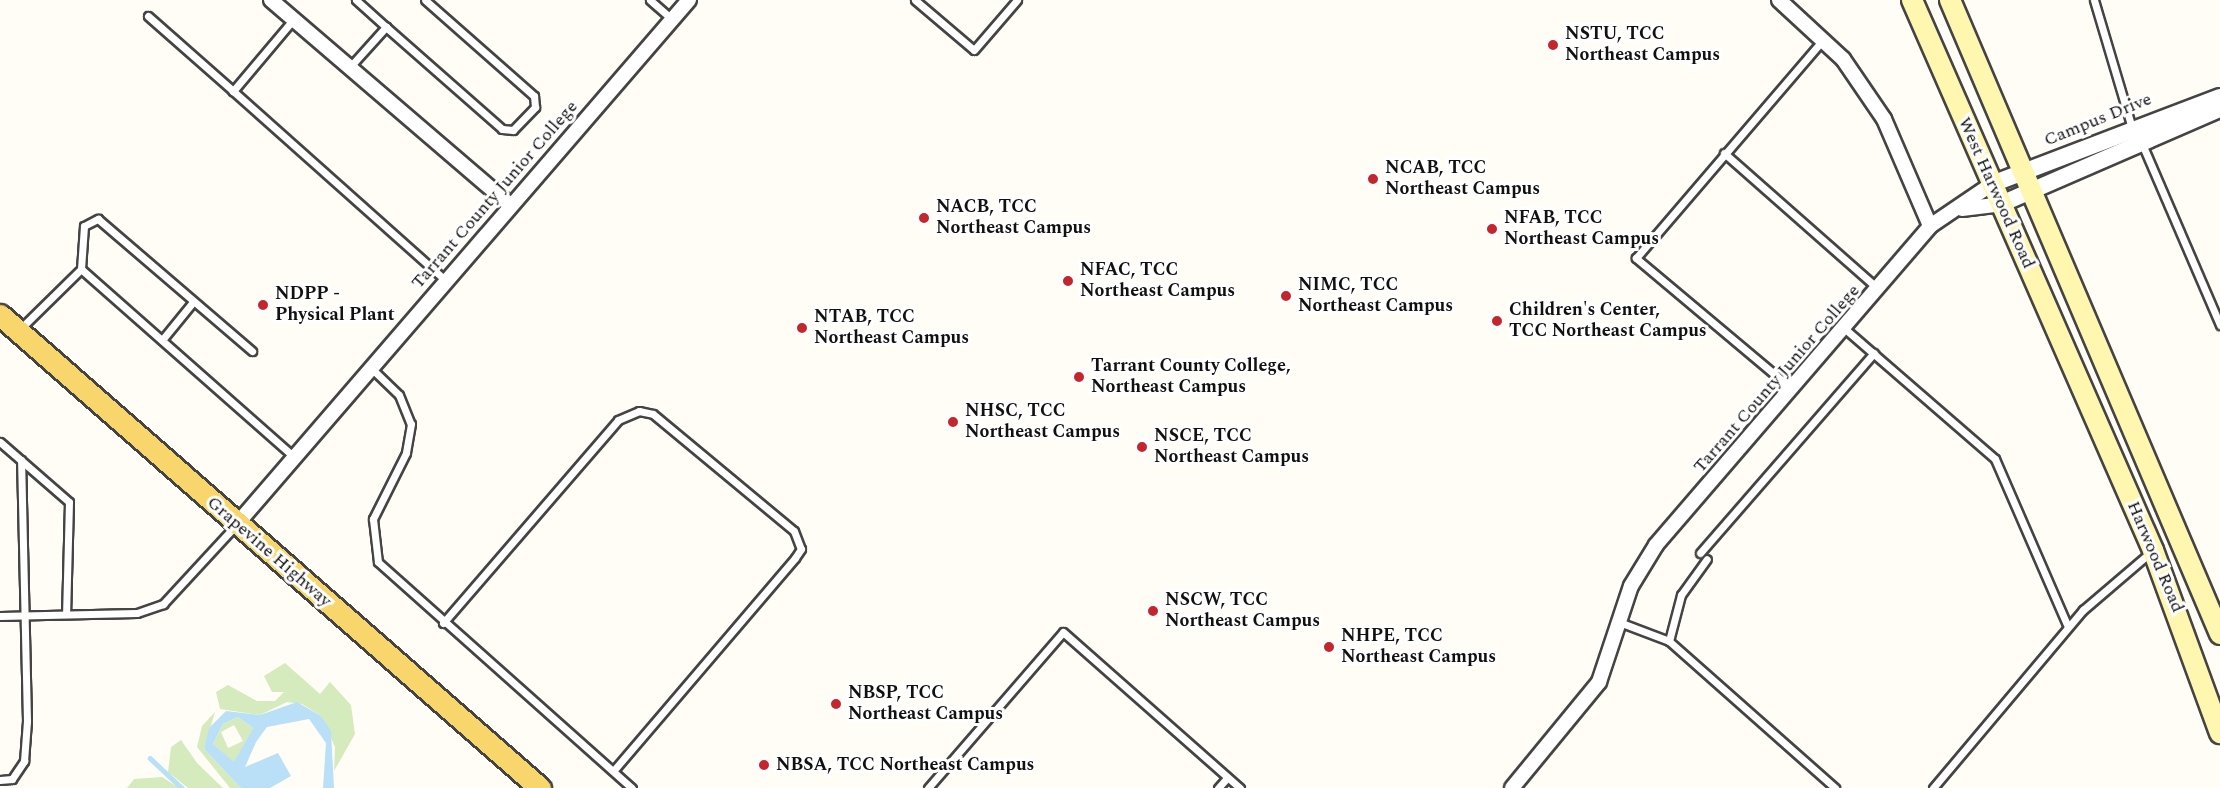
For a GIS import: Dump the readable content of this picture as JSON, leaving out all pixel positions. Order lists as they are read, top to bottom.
{
  "streets": {
    "main road": ["West Harwood Road", "Grapevine Highway", "Harwood Road"],
    "street": ["Campus Drive", "Tarrant County Junior College"]
  },
  "crossings": [
    ["Campus Drive", "West Harwood Road"],
    ["West Harwood Road", "Harwood Road"],
    ["Tarrant County Junior College", "Grapevine Highway"]
  ],
  "places": [
    "NSTU, TCC Northeast Campus",
    "NCAB, TCC Northeast Campus",
    "NACB, TCC Northeast Campus",
    "NFAB, TCC Northeast Campus",
    "NFAC, TCC Northeast Campus",
    "NIMC, TCC Northeast Campus",
    "NDPP - Physical Plant",
    "Children's Center, TCC Northeast Campus",
    "NTAB, TCC Northeast Campus",
    "Tarrant County College, Northeast Campus",
    "NHSC, TCC Northeast Campus",
    "NSCE, TCC Northeast Campus",
    "NSCW, TCC Northeast Campus",
    "NHPE, TCC Northeast Campus",
    "NBSP, TCC Northeast Campus",
    "NBSA, TCC Northeast Campus"
  ]
}
